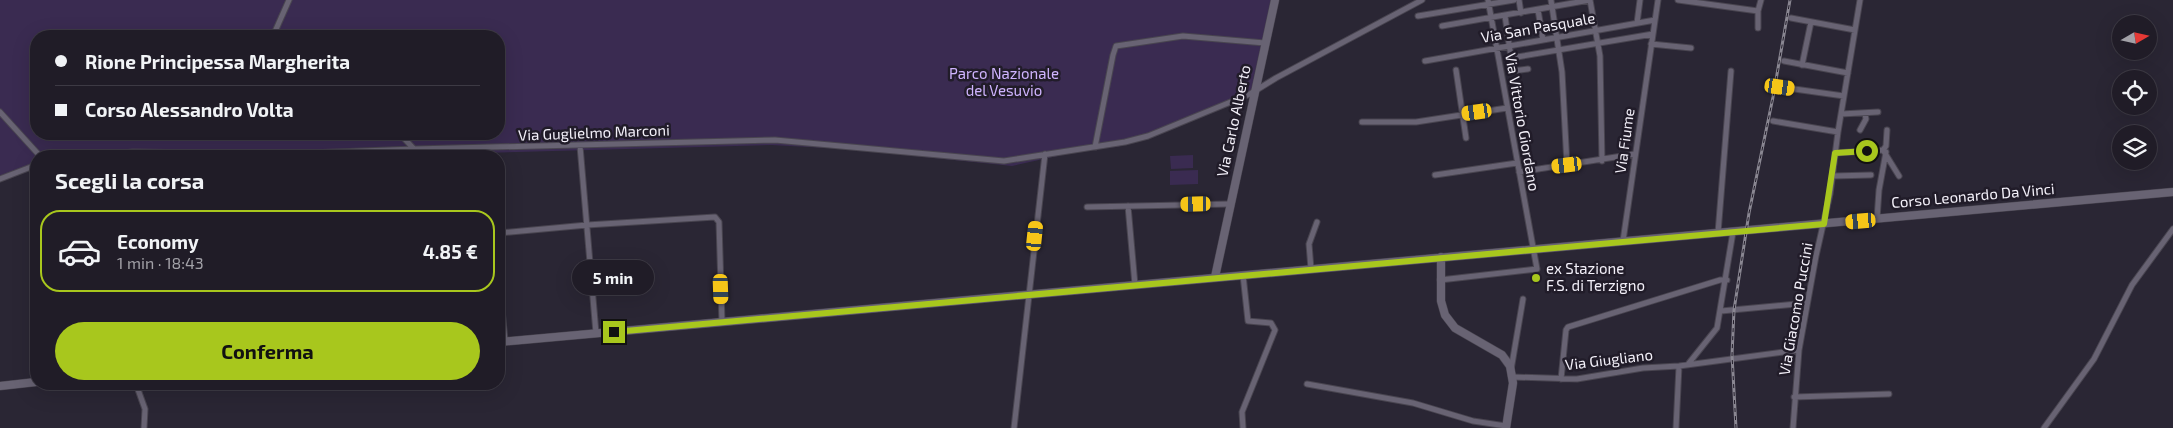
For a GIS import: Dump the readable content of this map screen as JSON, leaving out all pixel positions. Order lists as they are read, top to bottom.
{
  "streets": {
    "main road": ["Via Carlo Alberto", "Corso Leonardo Da Vinci"],
    "street": [
      "Via San Pasquale",
      "Via Vittorio Giordano",
      "Via Guglielmo Marconi",
      "Via Fiume",
      "Via Giacomo Puccini",
      "Via Giugliano"
    ]
  },
  "crossings": [
    ["Via San Pasquale", "Via Vittorio Giordano"],
    ["Via San Pasquale", "Via Fiume"],
    ["Via Carlo Alberto", "Via Guglielmo Marconi"],
    ["Via Carlo Alberto", "Corso Leonardo Da Vinci"],
    ["Via Vittorio Giordano", "Corso Leonardo Da Vinci"],
    ["Via Fiume", "Corso Leonardo Da Vinci"],
    ["Corso Leonardo Da Vinci", "Via Giacomo Puccini"],
    ["Via Giacomo Puccini", "Via Giugliano"]
  ],
  "parks": ["Parco Nazionale del Vesuvio"],
  "places": ["ex Stazione F.S. di Terzigno"],
  "north": "right",
  "page": {
    "banner": ["Rione Principessa Margherita", "Corso Alessandro Volta"],
    "heading": "Scegli la corsa",
    "list": [
      {
        "name": "Economy",
        "note": "1 min · 18:43",
        "value": "4.85 €"
      }
    ],
    "bubble": "5 min",
    "buttons": "Conferma"
  }
}
